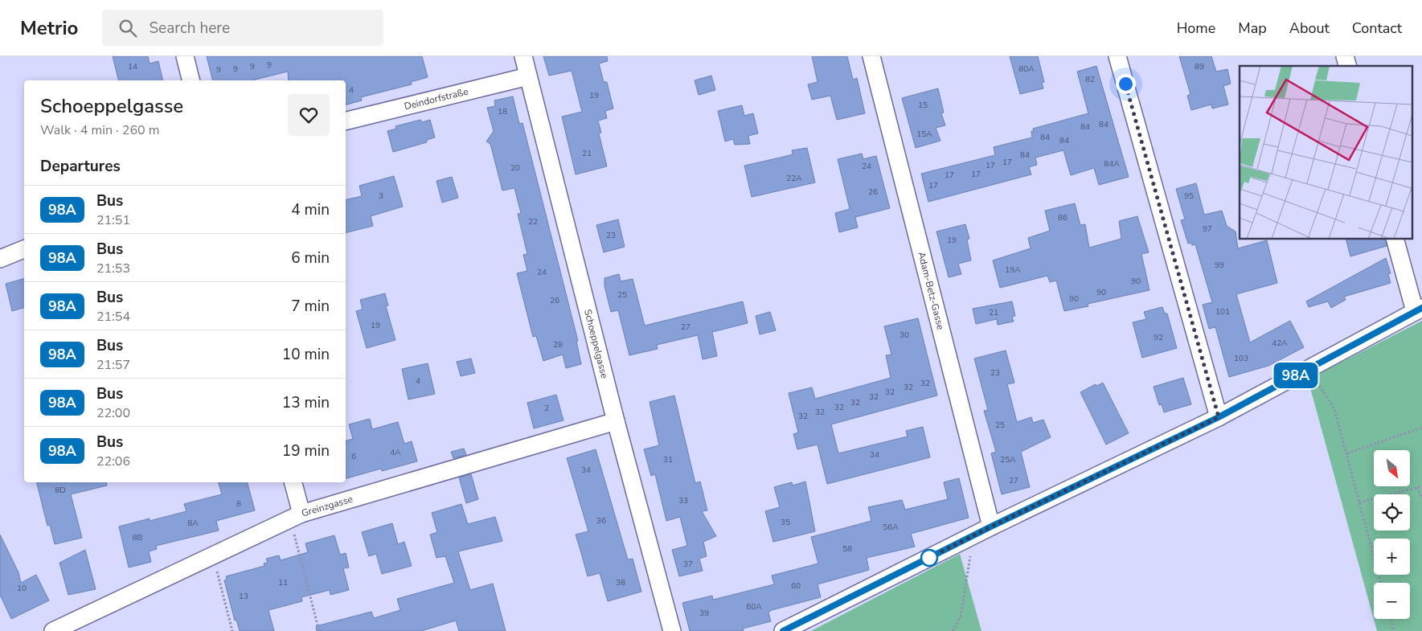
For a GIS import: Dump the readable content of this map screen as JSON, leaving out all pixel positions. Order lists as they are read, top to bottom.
{
  "streets": {
    "street": [
      "Deindorfstraße",
      "Adam-Betz-Gasse",
      "Schoeppelgasse",
      "Greinzgasse"
    ]
  },
  "crossings": [
    ["Deindorfstraße", "Schoeppelgasse"],
    ["Schoeppelgasse", "Greinzgasse"]
  ],
  "lines": ["bus line 98A"],
  "house_numbers": [
    "9",
    "14",
    "9",
    "89",
    "9",
    "80A",
    "9",
    "82",
    "4",
    "19",
    "15",
    "18",
    "84",
    "84",
    "15A",
    "84",
    "84",
    "21",
    "84",
    "17",
    "84A",
    "17",
    "24",
    "20",
    "17",
    "17",
    "22A",
    "17",
    "26",
    "3",
    "95",
    "86",
    "22",
    "97",
    "23",
    "19",
    "99",
    "19A",
    "24",
    "90",
    "90",
    "25",
    "90",
    "26",
    "101",
    "21",
    "19",
    "27",
    "30",
    "92",
    "42A",
    "28",
    "103",
    "23",
    "4",
    "32",
    "32",
    "32",
    "32",
    "32",
    "32",
    "2",
    "32",
    "32",
    "25",
    "4A",
    "34",
    "6",
    "31",
    "25A",
    "34",
    "27",
    "8D",
    "33",
    "8",
    "36",
    "35",
    "8A",
    "56A",
    "8B",
    "58",
    "37",
    "11",
    "38",
    "60",
    "10",
    "13",
    "60A",
    "39"
  ],
  "north": "bottom right",
  "page": {
    "header": "Metrio",
    "search": "Search here",
    "nav": [
      "Home",
      "Map",
      "About",
      "Contact"
    ],
    "on_map": "98A",
    "heading": [
      ["Schoeppelgasse", "Walk · 4 min · 260 m"],
      "Departures"
    ],
    "list": [
      {
        "mark": "98A",
        "name": "Bus",
        "note": "21:51",
        "value": "4 min"
      },
      {
        "mark": "98A",
        "name": "Bus",
        "note": "21:53",
        "value": "6 min"
      },
      {
        "mark": "98A",
        "name": "Bus",
        "note": "21:54",
        "value": "7 min"
      },
      {
        "mark": "98A",
        "name": "Bus",
        "note": "21:57",
        "value": "10 min"
      },
      {
        "mark": "98A",
        "name": "Bus",
        "note": "22:00",
        "value": "13 min"
      },
      {
        "mark": "98A",
        "name": "Bus",
        "note": "22:06",
        "value": "19 min"
      }
    ],
    "map_buttons": ["+", "−"]
  }
}
